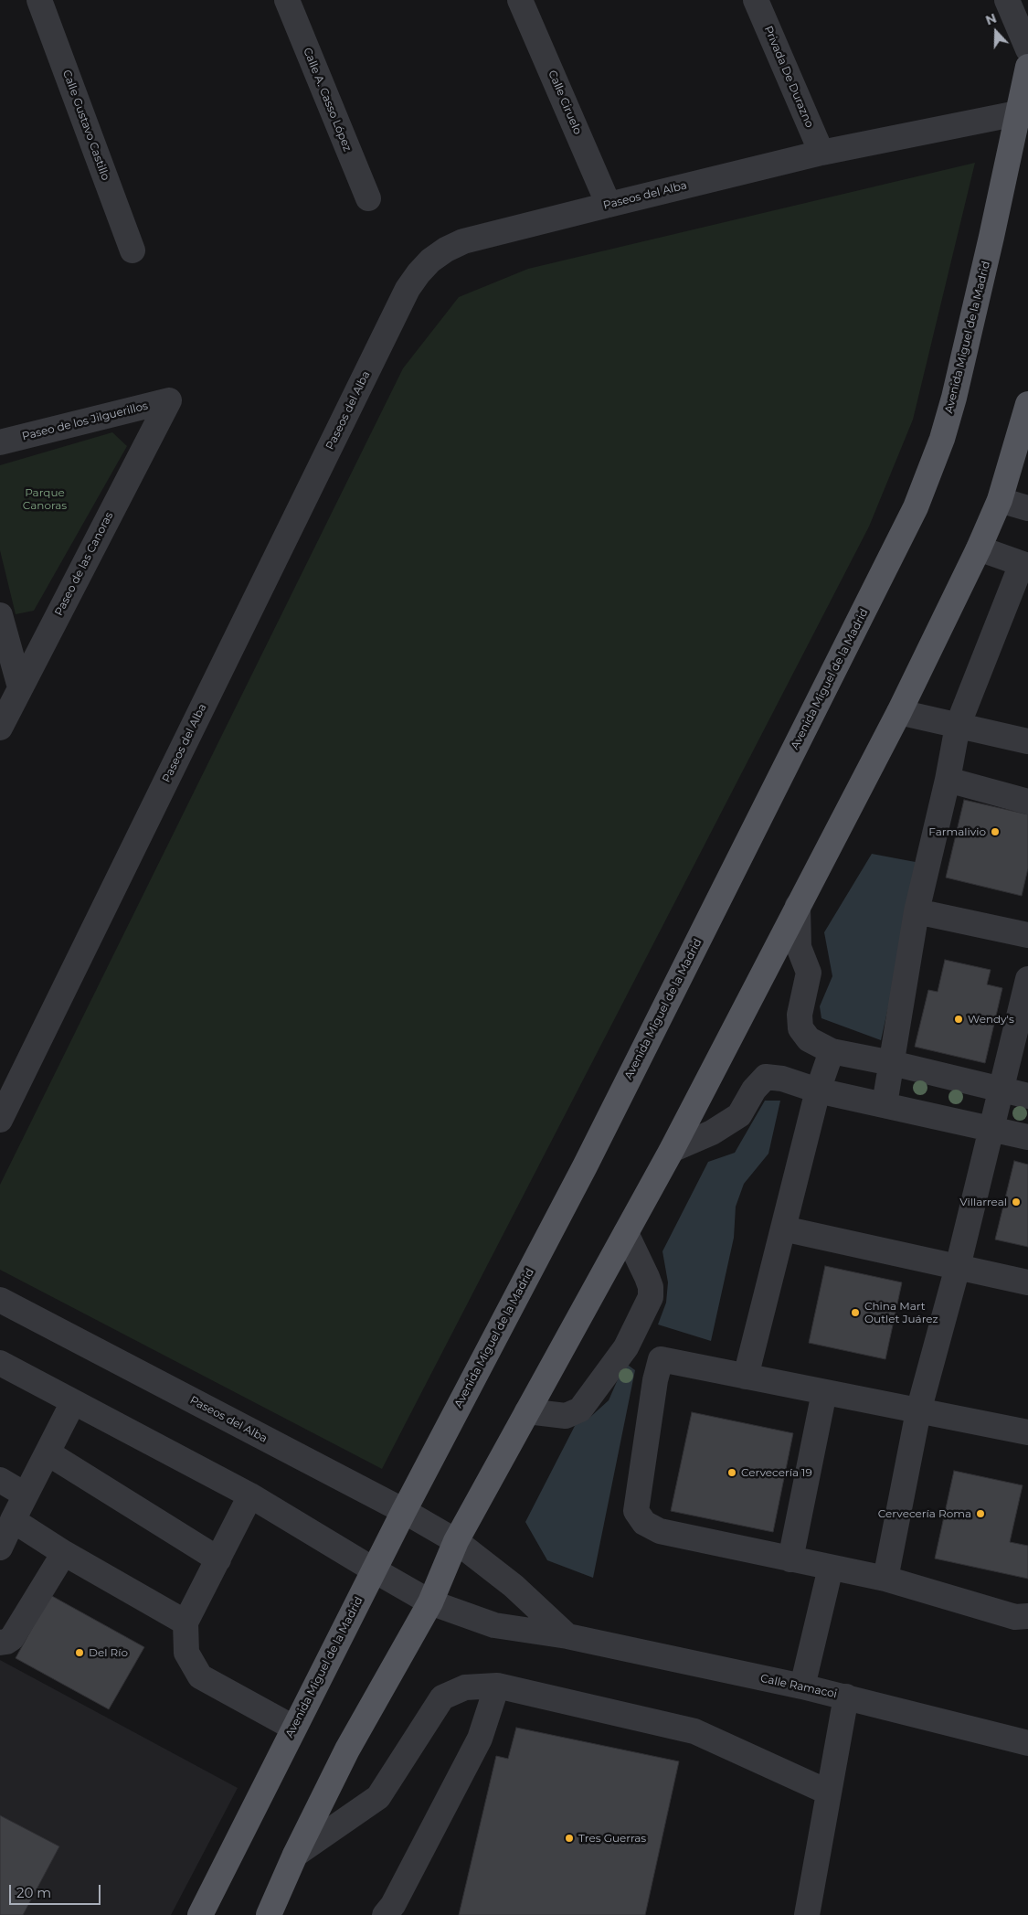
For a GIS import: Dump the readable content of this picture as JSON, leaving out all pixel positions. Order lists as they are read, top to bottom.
{
  "streets": {
    "main road": ["Avenida Miguel de la Madrid"],
    "street": [
      "Privada De Durazno",
      "Calle A. Casso López",
      "Calle Ciruelo",
      "Calle Gustavo Castillo",
      "Paseos del Alba",
      "Paseo de los Jilguerillos",
      "Paseo de las Canoras",
      "Calle Ramacoi"
    ]
  },
  "crossings": [
    ["Privada De Durazno", "Paseos del Alba"],
    ["Calle Ciruelo", "Paseos del Alba"],
    ["Paseos del Alba", "Avenida Miguel de la Madrid"],
    ["Paseo de los Jilguerillos", "Paseo de las Canoras"]
  ],
  "parks": ["Parque Canoras"],
  "places": [
    "Farmalivio",
    "Wendy's",
    "Villarreal",
    "China Mart Outlet Juárez",
    "Cervecería 19",
    "Cervecería Roma",
    "Del Río",
    "Tres Guerras"
  ],
  "scale_bar": "20 m",
  "north": "top"
}
